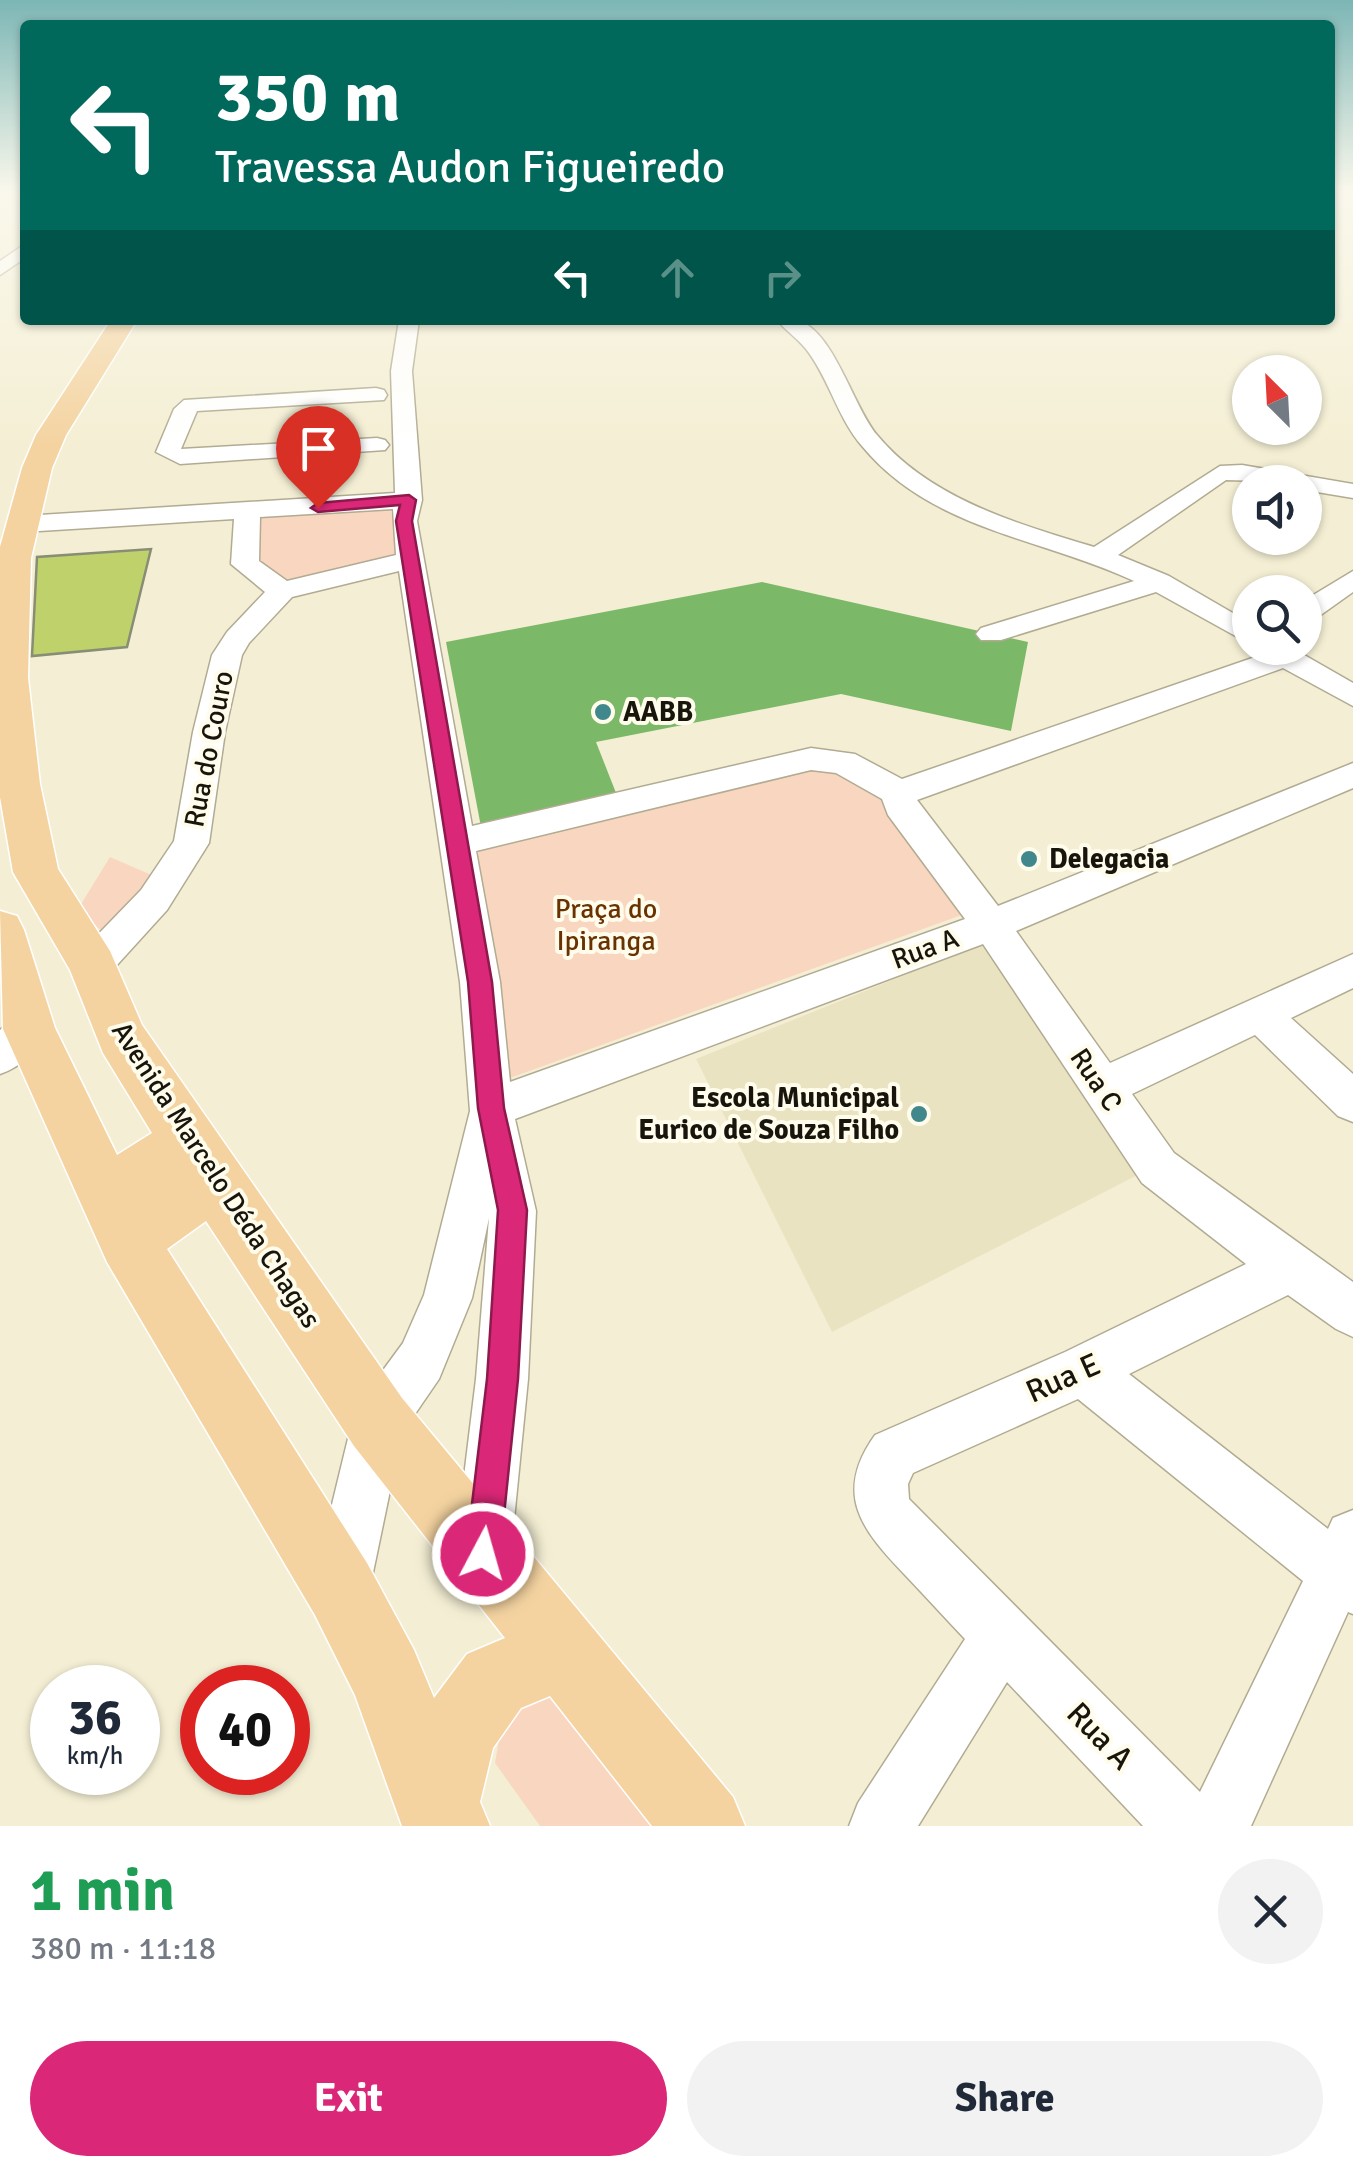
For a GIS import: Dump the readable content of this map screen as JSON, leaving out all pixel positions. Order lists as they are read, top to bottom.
{
  "streets": {
    "main road": ["Avenida Marcelo Déda Chagas"],
    "street": [
      "Rua do Couro",
      "Rua A",
      "Rua C",
      "Rua E"
    ]
  },
  "crossings": [
    ["Rua do Couro", "Avenida Marcelo Déda Chagas"],
    ["Rua A", "Rua C"],
    ["Rua A", "Rua E"],
    ["Rua C", "Rua E"]
  ],
  "parks": ["Praça do Ipiranga"],
  "places": ["AABB", "Delegacia", "Escola Municipal Eurico de Souza Filho"],
  "north": "top left",
  "page": {
    "turn": ["350 m", "Travessa Audon Figueiredo"],
    "speed": "36 km/h",
    "limit": "40",
    "heading": ["1 min", "380 m · 11:18"],
    "buttons": ["Exit", "Share"]
  }
}
